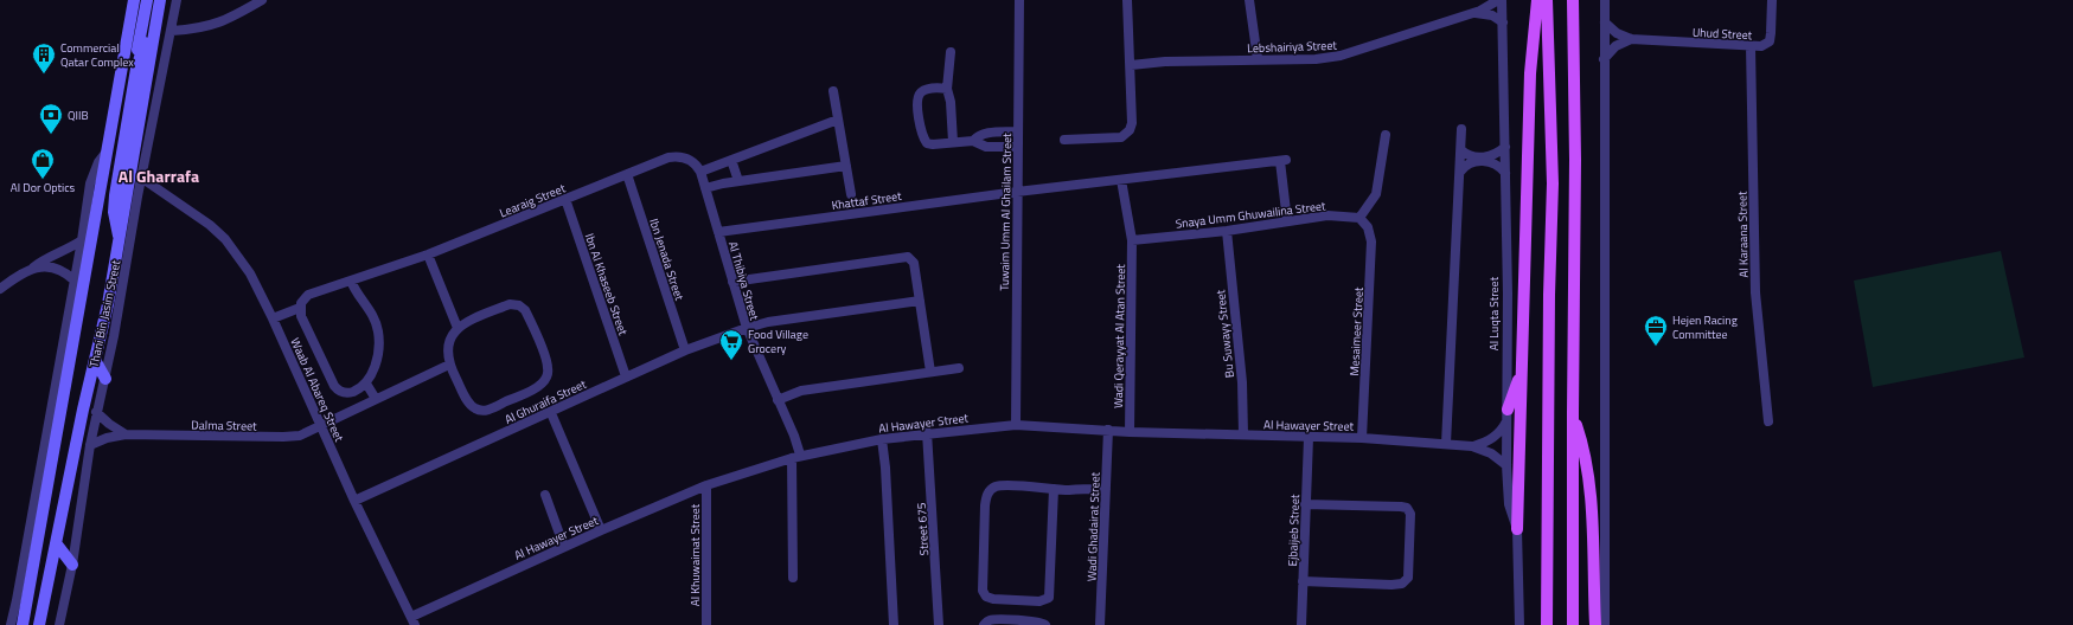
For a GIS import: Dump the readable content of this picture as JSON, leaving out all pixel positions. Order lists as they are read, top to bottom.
{
  "streets": {
    "main road": ["Thani Bin Jasim Street"],
    "street": [
      "Uhud Street",
      "Lebshairiya Street",
      "Learaig Street",
      "Khattaf Street",
      "Tuwaim Umm Al Ghailam Street",
      "Snaya Umm Ghuwailina Street",
      "Al Karaana Street",
      "Ibn Jenada Street",
      "Al Thibiya Street",
      "Ibn Al Khaseeb Street",
      "Al Luqta Street",
      "Mesaimeer Street",
      "Bu Suwayy Street",
      "Wadi Qerayyat Al Atan Street",
      "Waab Al Abareq Street",
      "Al Ghuraifa Street",
      "Al Hawayer Street",
      "Dalma Street",
      "Wadi Ghadairat Street",
      "Street 675",
      "Ejbaijeb Street",
      "Al Khuwaimat Street"
    ]
  },
  "crossings": [
    ["Uhud Street", "Al Karaana Street"],
    ["Lebshairiya Street", "Al Luqta Street"],
    ["Learaig Street", "Ibn Jenada Street"],
    ["Learaig Street", "Ibn Al Khaseeb Street"],
    ["Khattaf Street", "Tuwaim Umm Al Ghailam Street"],
    ["Khattaf Street", "Al Thibiya Street"],
    ["Tuwaim Umm Al Ghailam Street", "Al Hawayer Street"],
    ["Snaya Umm Ghuwailina Street", "Mesaimeer Street"],
    ["Snaya Umm Ghuwailina Street", "Bu Suwayy Street"],
    ["Snaya Umm Ghuwailina Street", "Wadi Qerayyat Al Atan Street"],
    ["Ibn Jenada Street", "Al Ghuraifa Street"],
    ["Al Thibiya Street", "Al Ghuraifa Street"],
    ["Al Thibiya Street", "Al Hawayer Street"],
    ["Ibn Al Khaseeb Street", "Al Ghuraifa Street"],
    ["Thani Bin Jasim Street", "Waab Al Abareq Street"],
    ["Thani Bin Jasim Street", "Dalma Street"],
    ["Al Luqta Street", "Al Hawayer Street"],
    ["Mesaimeer Street", "Al Hawayer Street"],
    ["Bu Suwayy Street", "Al Hawayer Street"],
    ["Wadi Qerayyat Al Atan Street", "Al Hawayer Street"],
    ["Waab Al Abareq Street", "Al Ghuraifa Street"],
    ["Waab Al Abareq Street", "Al Hawayer Street"],
    ["Waab Al Abareq Street", "Dalma Street"],
    ["Al Hawayer Street", "Wadi Ghadairat Street"],
    ["Al Hawayer Street", "Street 675"],
    ["Al Hawayer Street", "Ejbaijeb Street"],
    ["Al Hawayer Street", "Al Khuwaimat Street"]
  ],
  "districts": ["Al Gharrafa"],
  "places": {
    "building": ["Commercial Qatar Complex"],
    "bank": ["QIIB"],
    "shop": ["Al Dor Optics"],
    "office": ["Hejen Racing Committee"],
    "supermarket": ["Food Village Grocery"]
  }
}
